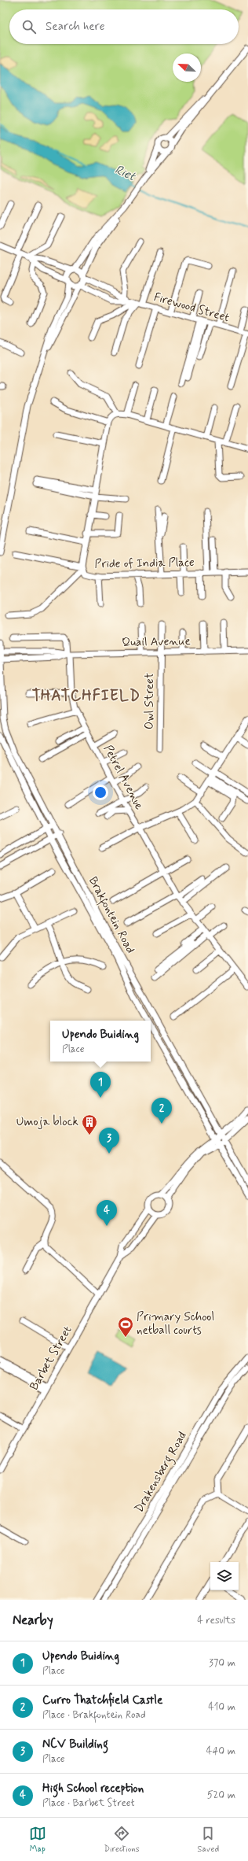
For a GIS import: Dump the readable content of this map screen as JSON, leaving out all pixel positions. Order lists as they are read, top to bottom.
{
  "streets": {
    "street": [
      "Firewood Street",
      "Pride of India Place",
      "Quail Avenue",
      "Owl Street",
      "Petrel Avenue",
      "Brakfontein Road",
      "Barbet Street",
      "Drakensberg Road"
    ]
  },
  "crossings": [
    ["Quail Avenue", "Owl Street"],
    ["Quail Avenue", "Petrel Avenue"],
    ["Quail Avenue", "Brakfontein Road"]
  ],
  "districts": ["THATCHFIELD"],
  "water": ["Riet"],
  "places": {
    "building": ["Umoja block"],
    "sports": ["Primary School netball courts"]
  },
  "north": "top left",
  "page": {
    "search": "Search here",
    "popup": ["Upendo Buiding", "Place"],
    "pins": [
      "1",
      "2",
      "3",
      "4"
    ],
    "heading": ["Nearby", "4 results"],
    "list": [
      {
        "mark": "1",
        "name": "Upendo Buiding",
        "note": "Place",
        "value": "370 m"
      },
      {
        "mark": "2",
        "name": "Curro Thatchfield Castle",
        "note": "Place · Brakfontein Road",
        "value": "410 m"
      },
      {
        "mark": "3",
        "name": "NCV Building",
        "note": "Place",
        "value": "440 m"
      },
      {
        "mark": "4",
        "name": "High School reception",
        "note": "Place · Barbet Street",
        "value": "520 m"
      }
    ],
    "nav": ["Map", "Directions", "Saved"]
  }
}
